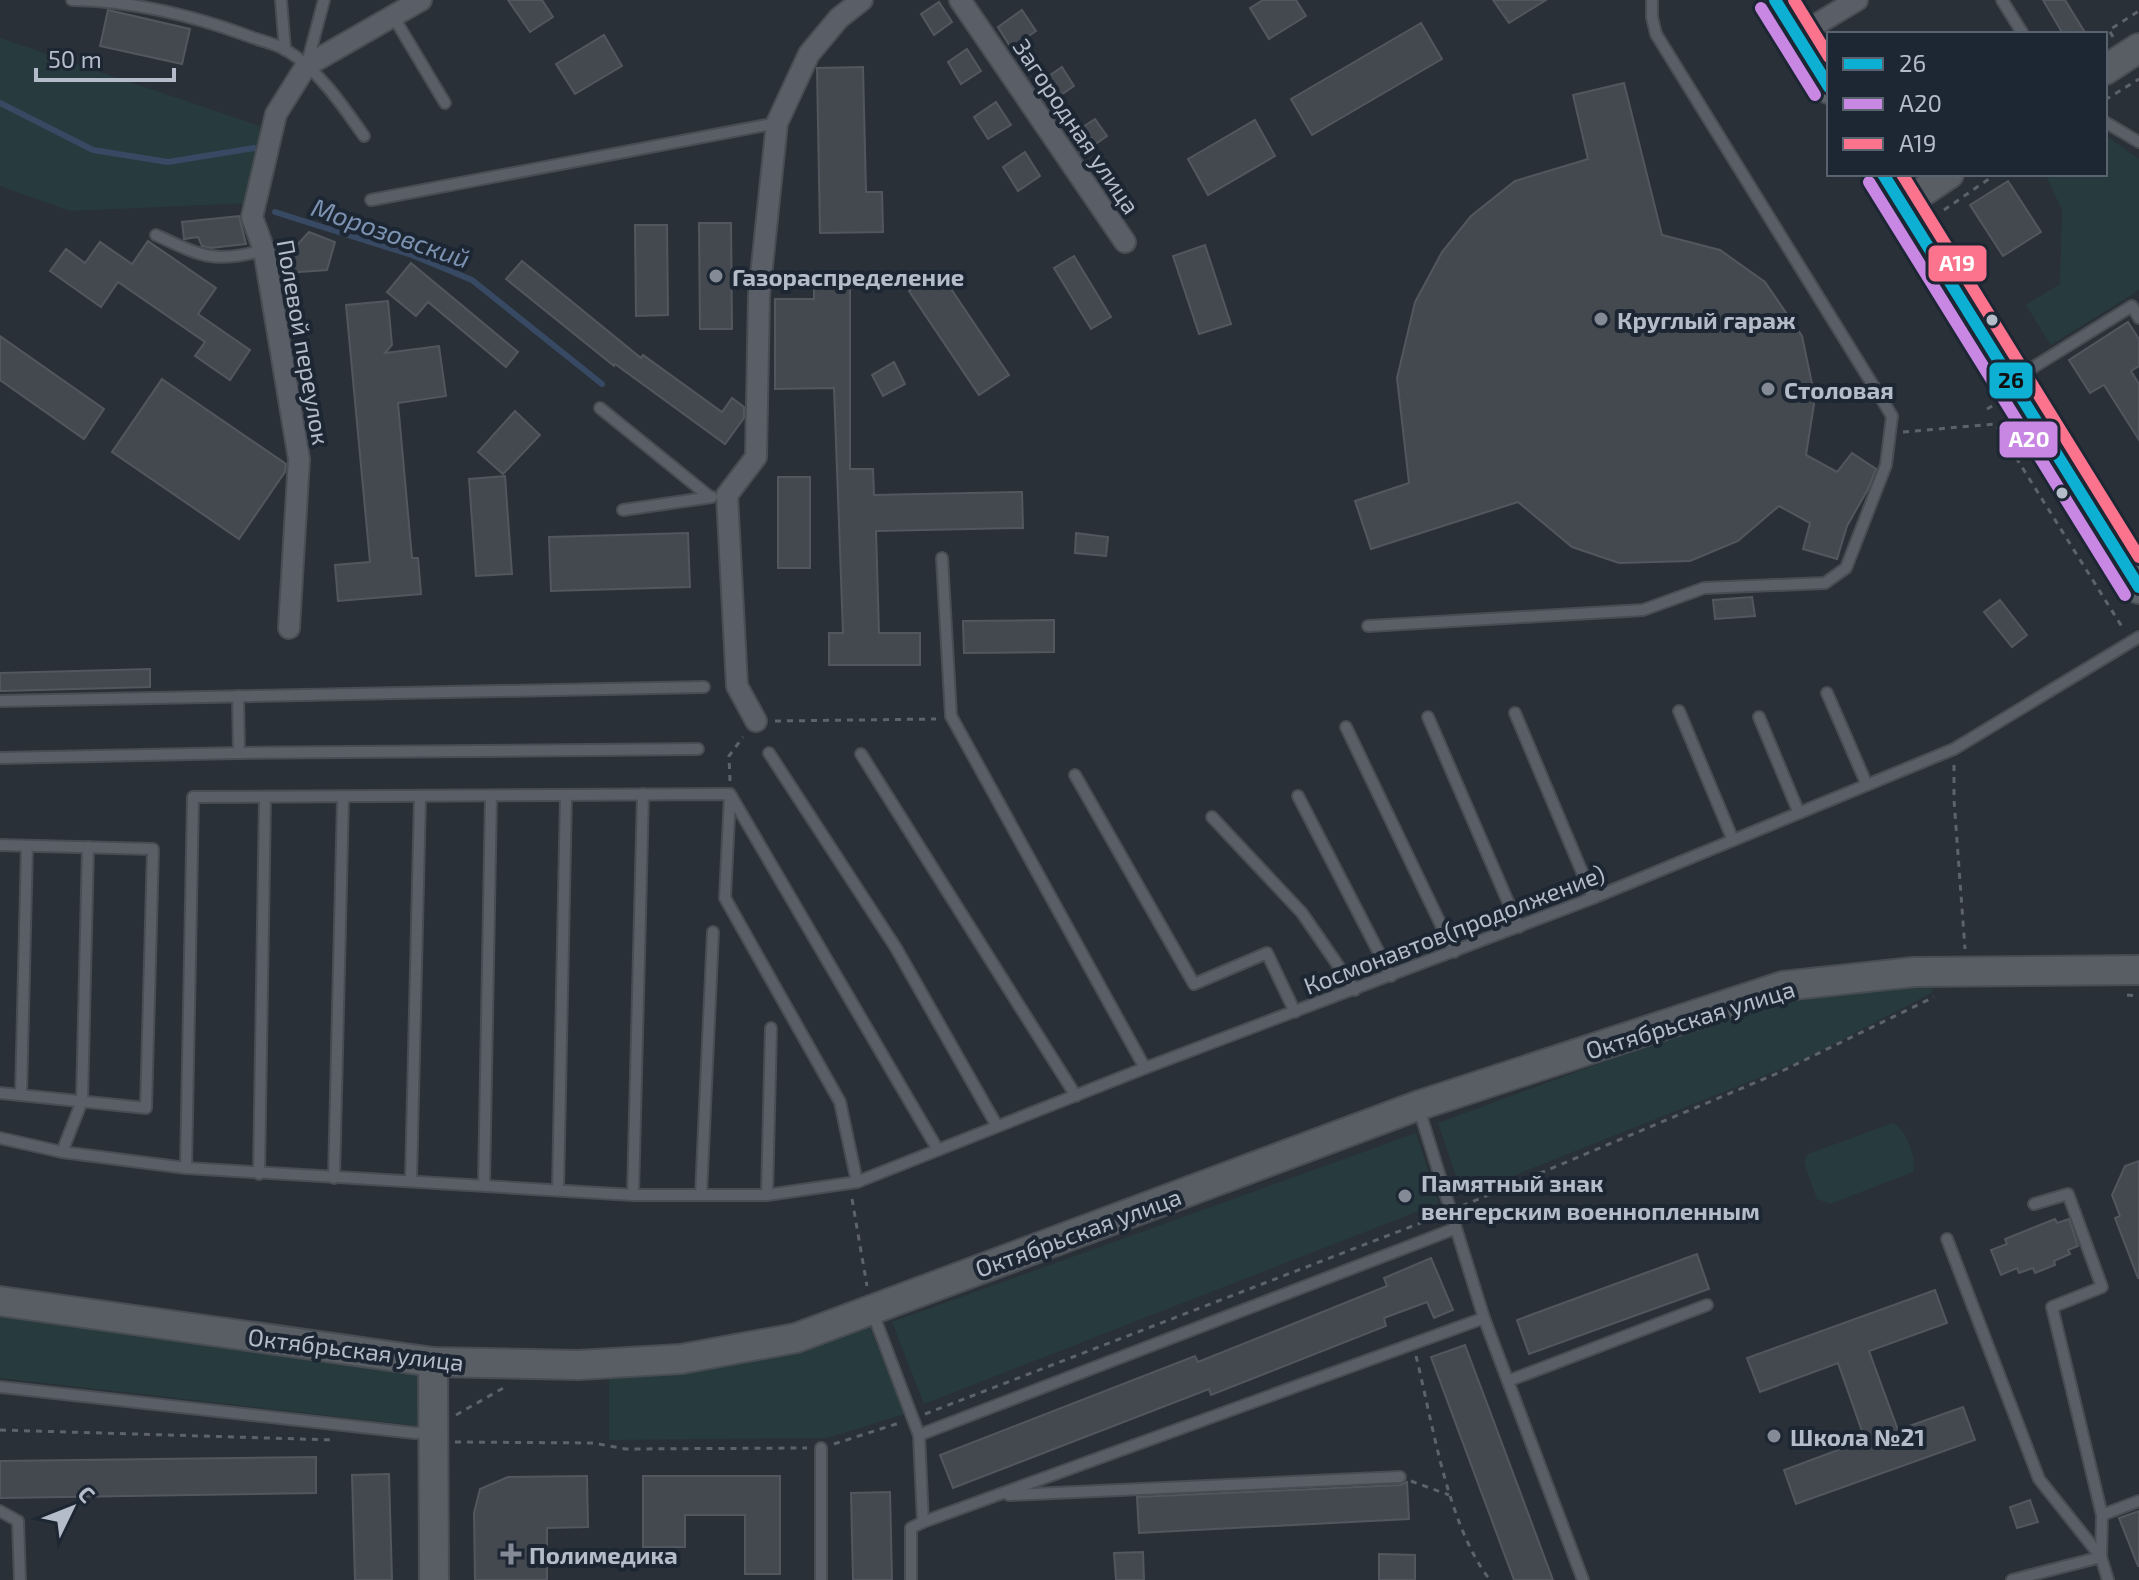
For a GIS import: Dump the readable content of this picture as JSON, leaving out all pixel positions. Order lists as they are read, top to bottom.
{
  "streets": {
    "main road": ["Октябрьская улица"],
    "street": ["Загородная улица", "Полевой переулок"],
    "lane": ["Космонавтов(продолжение)"]
  },
  "water": ["Морозовский"],
  "places": {
    "other": [
      "Газораспределение",
      "Круглый гараж",
      "Столовая",
      "Памятный знак венгерским военнопленным",
      "Школа №21"
    ],
    "health": ["Полимедика"]
  },
  "lines": ["transit line 26", "transit line A19", "transit line А20"],
  "legend": ["26", "А20", "A19"],
  "scale_bar": "50 m",
  "north": "top right"
}
